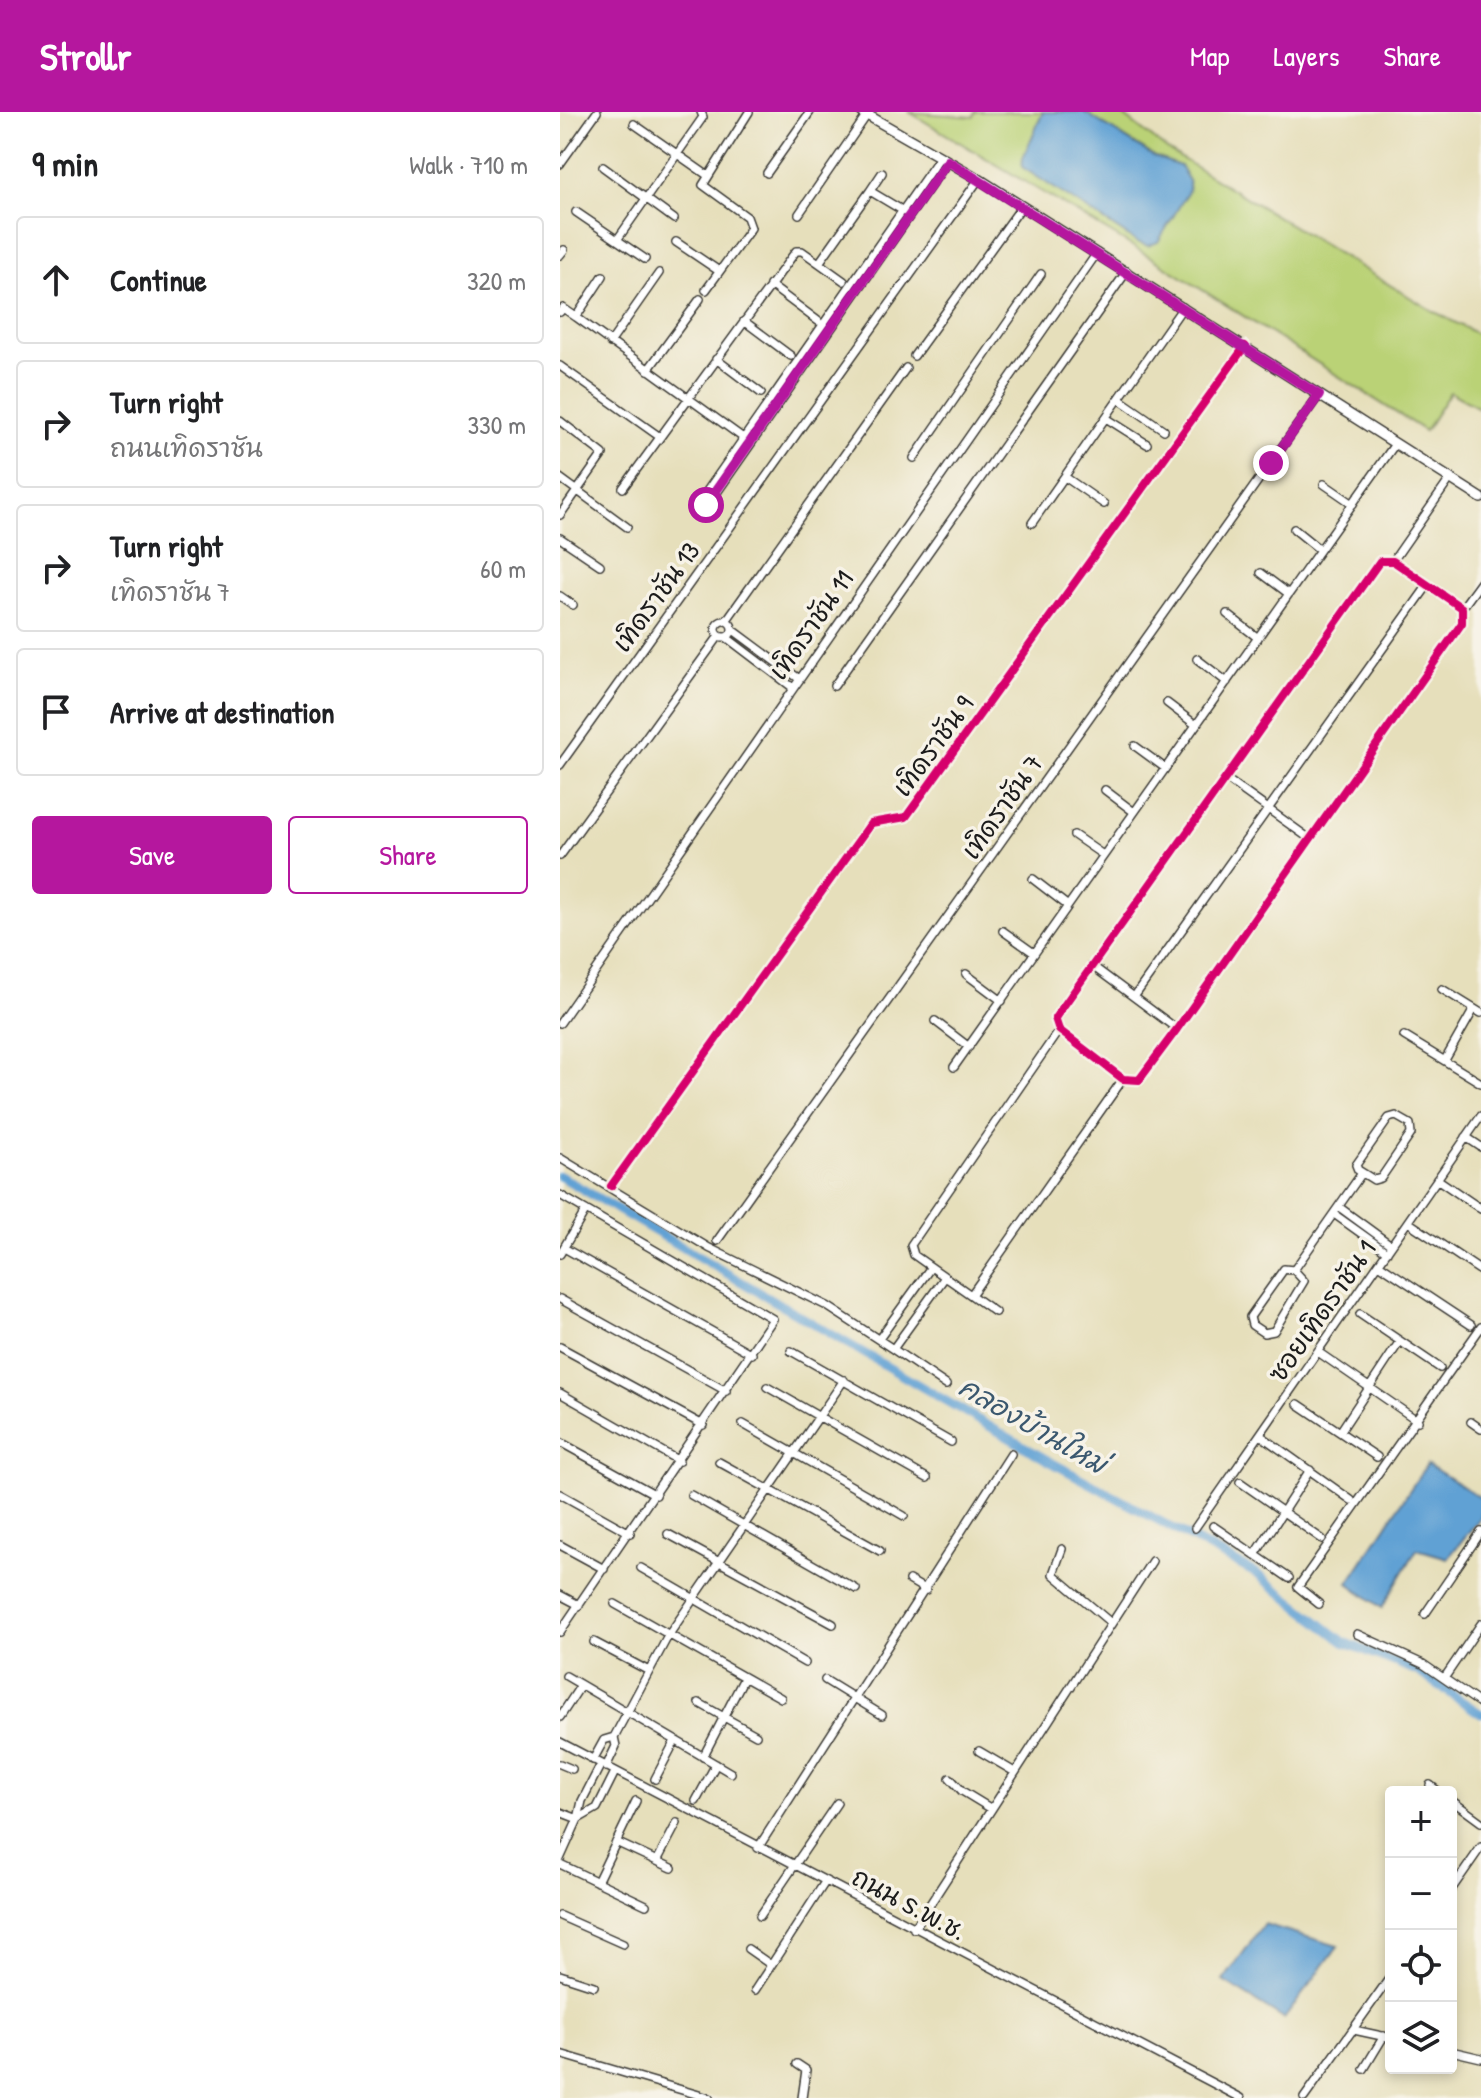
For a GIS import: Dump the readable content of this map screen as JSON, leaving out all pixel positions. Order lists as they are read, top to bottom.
{
  "streets": {
    "street": [
      "เทิดราชัน 13",
      "เทิดราชัน 11",
      "เทิดราชัน 9",
      "เทิดราชัน 7",
      "ซอยเทิดราชัน 1",
      "ถนน ร.พ.ช."
    ]
  },
  "water": ["คลองบ้านใหม่"],
  "page": {
    "header": "Strollr",
    "nav": ["Map", "Layers", "Share"],
    "heading": ["9 min", "Walk · 710 m"],
    "list": [
      ["Continue", "320 m"],
      ["Turn right", "ถนนเทิดราชัน", "330 m"],
      ["Turn right", "เทิดราชัน 7", "60 m"],
      "Arrive at destination"
    ],
    "buttons": ["Save", "Share"],
    "map_buttons": ["+", "−"]
  }
}
